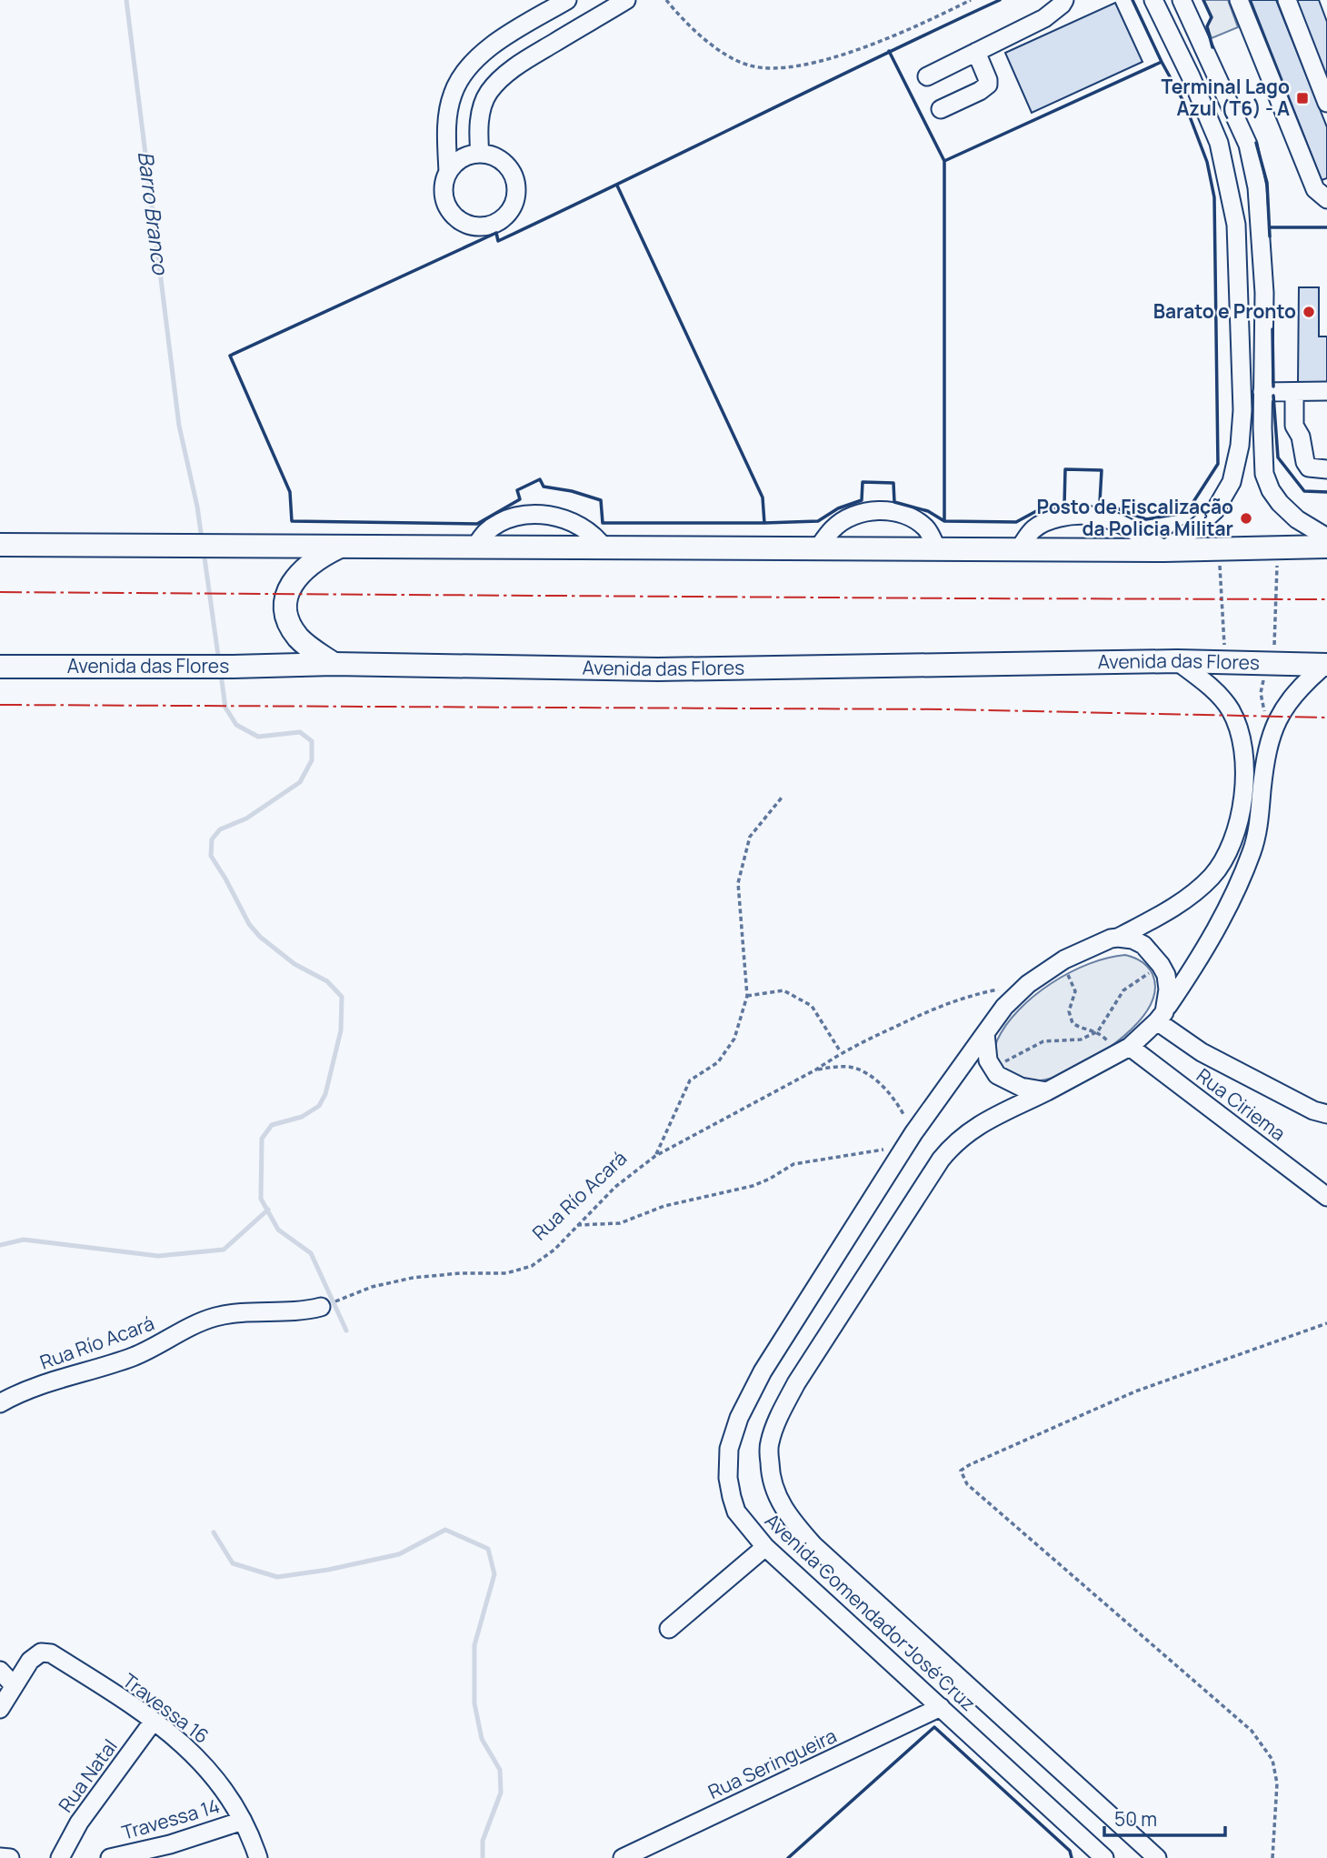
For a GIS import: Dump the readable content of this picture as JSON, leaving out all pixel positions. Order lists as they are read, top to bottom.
{
  "streets": {
    "main road": ["Avenida das Flores"],
    "street": [
      "Rua Ciriema",
      "Rua Río Acará",
      "Avenida Comendador José Cruz",
      "Travessa 16",
      "Rua Seringueira",
      "Rua Natal",
      "Travessa 14"
    ]
  },
  "crossings": [
    ["Rua Ciriema", "Avenida Comendador José Cruz"],
    ["Rua Río Acará", "Avenida Comendador José Cruz"],
    ["Avenida Comendador José Cruz", "Rua Seringueira"],
    ["Travessa 16", "Rua Natal"],
    ["Travessa 16", "Travessa 14"]
  ],
  "water": ["Barro Branco"],
  "places": {
    "transit": ["Terminal Lago Azul (T6) - A"],
    "other": ["Barato e Pronto", "Posto de Fiscalização da Policia Militar"]
  },
  "scale_bar": "50 m"
}
